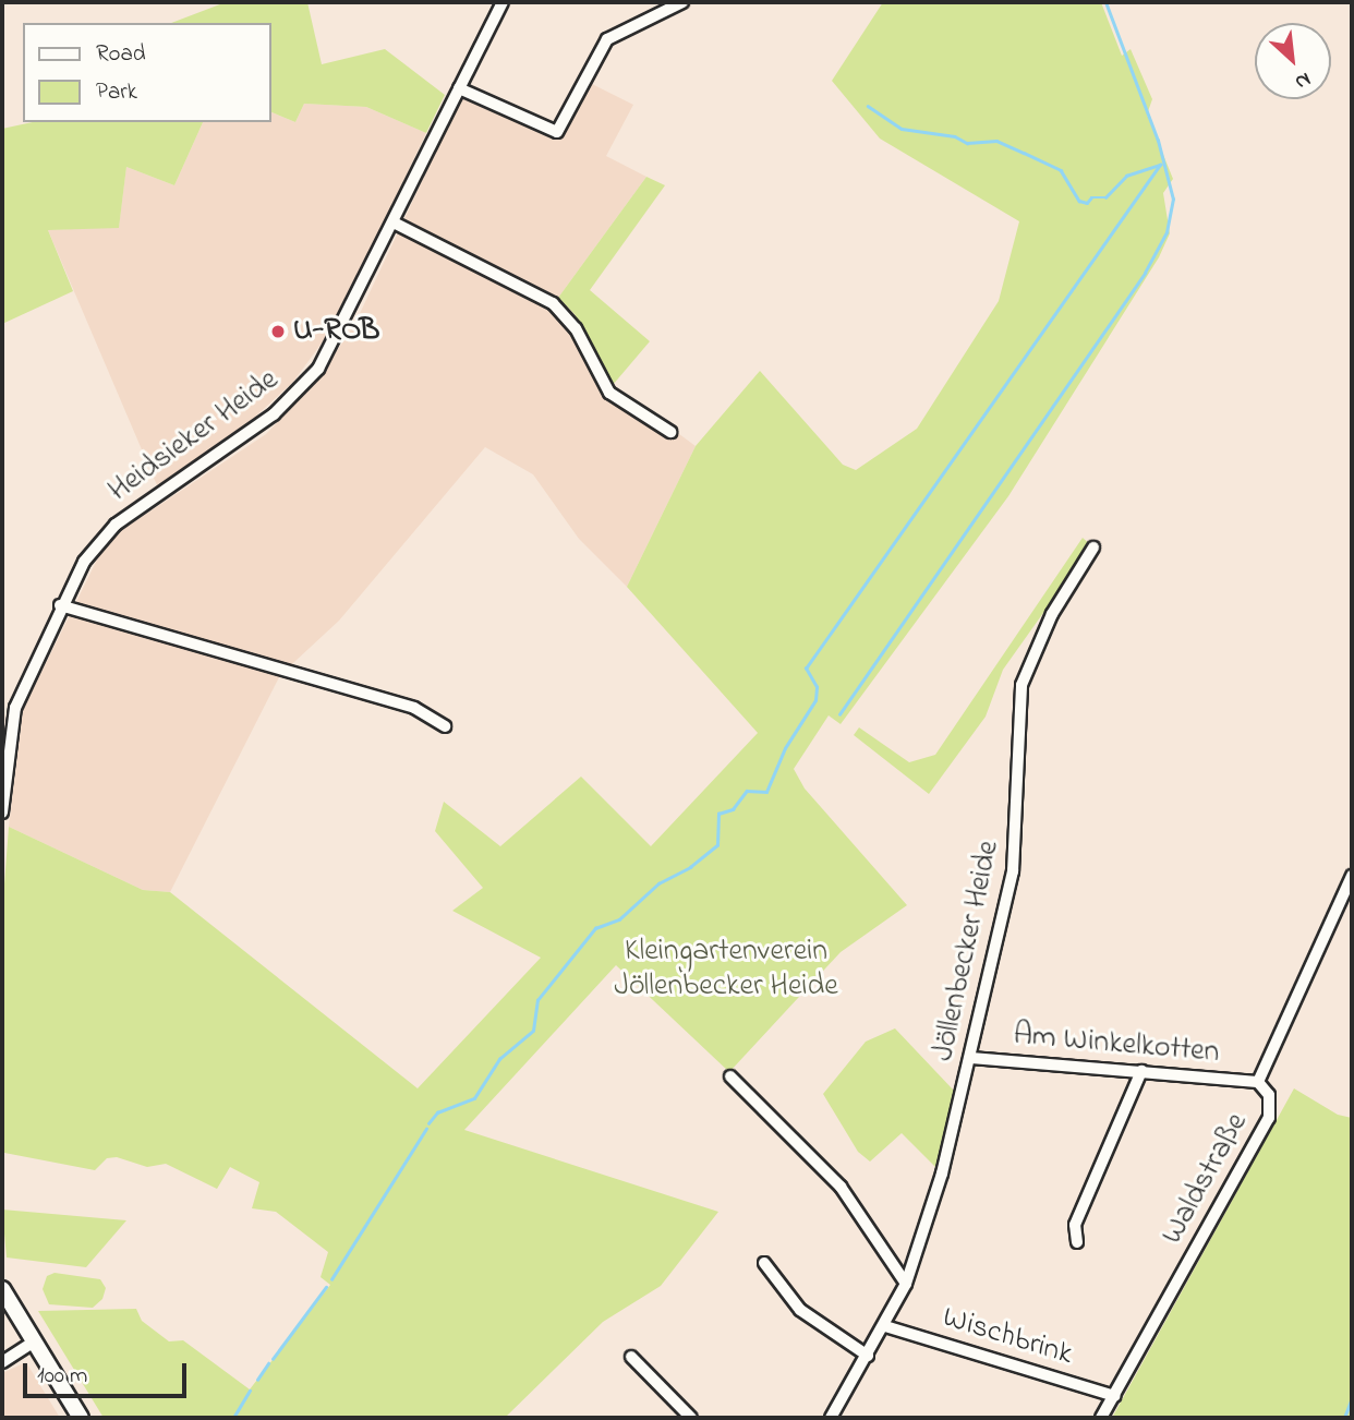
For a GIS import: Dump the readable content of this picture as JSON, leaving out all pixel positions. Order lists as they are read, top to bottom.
{
  "streets": {
    "street": [
      "Heidsieker Heide",
      "Jöllenbecker Heide",
      "Am Winkelkotten",
      "Waldstraße",
      "Wischbrink"
    ]
  },
  "crossings": [
    ["Jöllenbecker Heide", "Am Winkelkotten"],
    ["Jöllenbecker Heide", "Wischbrink"],
    ["Am Winkelkotten", "Waldstraße"],
    ["Waldstraße", "Wischbrink"]
  ],
  "parks": ["Kleingartenverein Jöllenbecker Heide"],
  "places": ["U-ROB"],
  "legend": ["Road", "Park"],
  "scale_bar": "100 m",
  "north": "bottom right"
}
